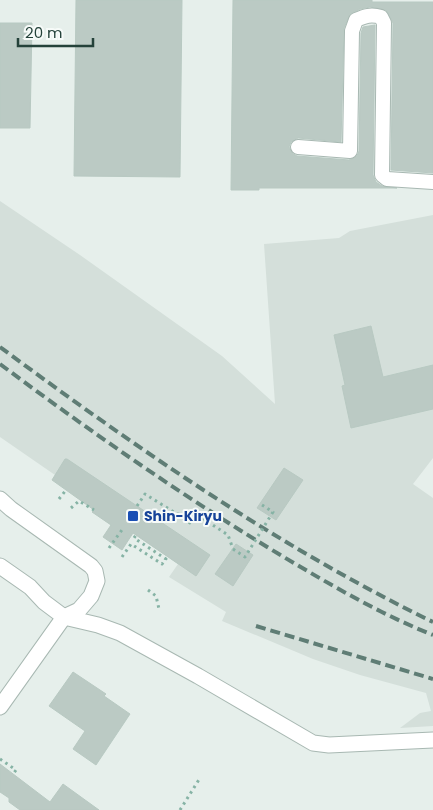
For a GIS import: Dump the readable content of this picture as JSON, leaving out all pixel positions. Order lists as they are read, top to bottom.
{
  "places": {
    "transit": ["Shin-Kiryu"]
  },
  "scale_bar": "20 m"
}
